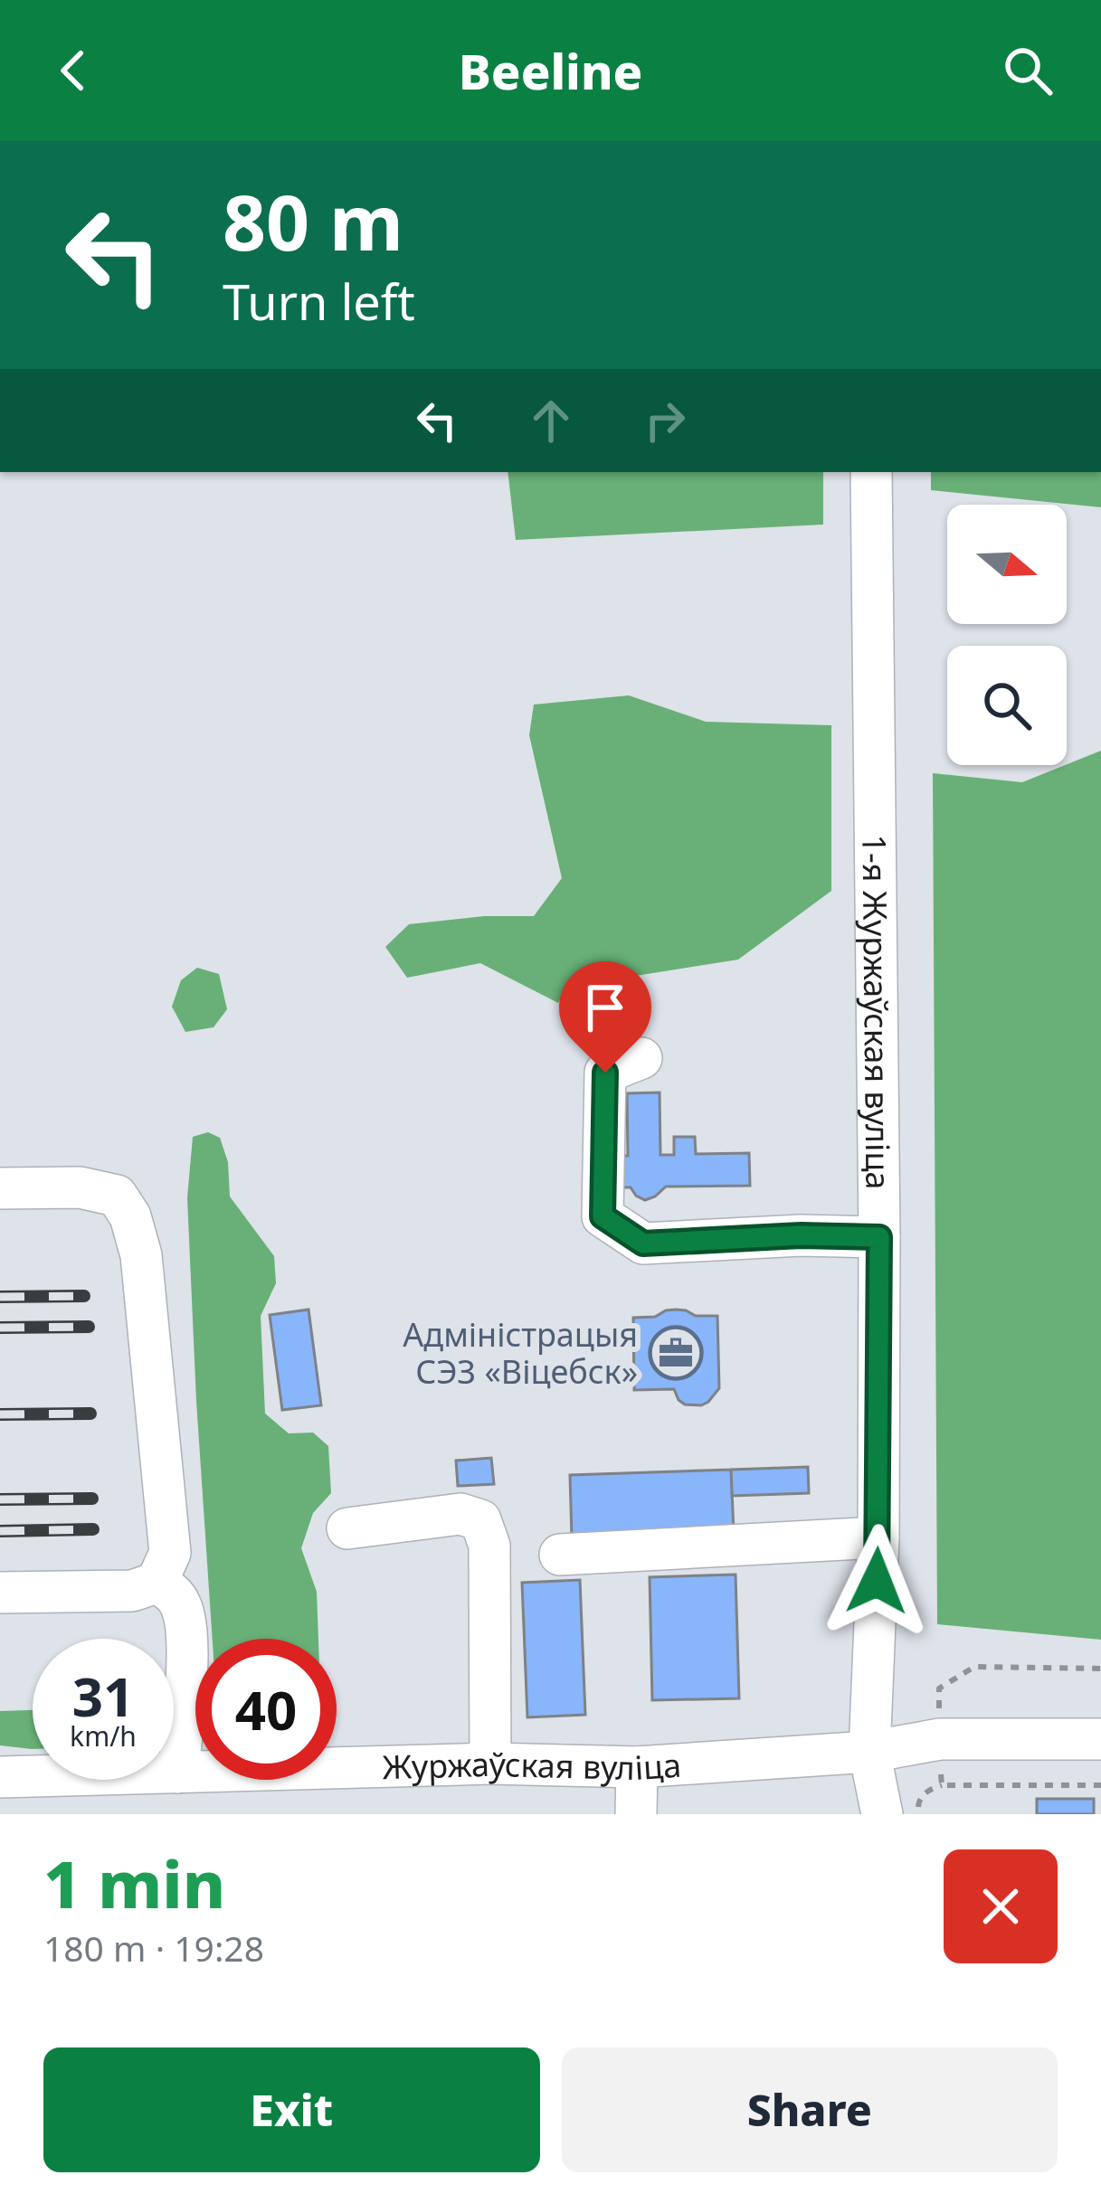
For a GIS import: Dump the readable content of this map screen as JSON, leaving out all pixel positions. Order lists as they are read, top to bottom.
{
  "streets": {
    "street": ["1-я Журжаўская вуліца", "Журжаўская вуліца"]
  },
  "crossings": [
    ["1-я Журжаўская вуліца", "Журжаўская вуліца"]
  ],
  "places": {
    "office": ["Адміністрацыя СЭЗ «Віцебск»"]
  },
  "north": "right",
  "page": {
    "header": "Beeline",
    "turn": ["80 m", "Turn left"],
    "speed": "31 km/h",
    "limit": "40",
    "heading": ["1 min", "180 m · 19:28"],
    "buttons": ["Exit", "Share"]
  }
}
